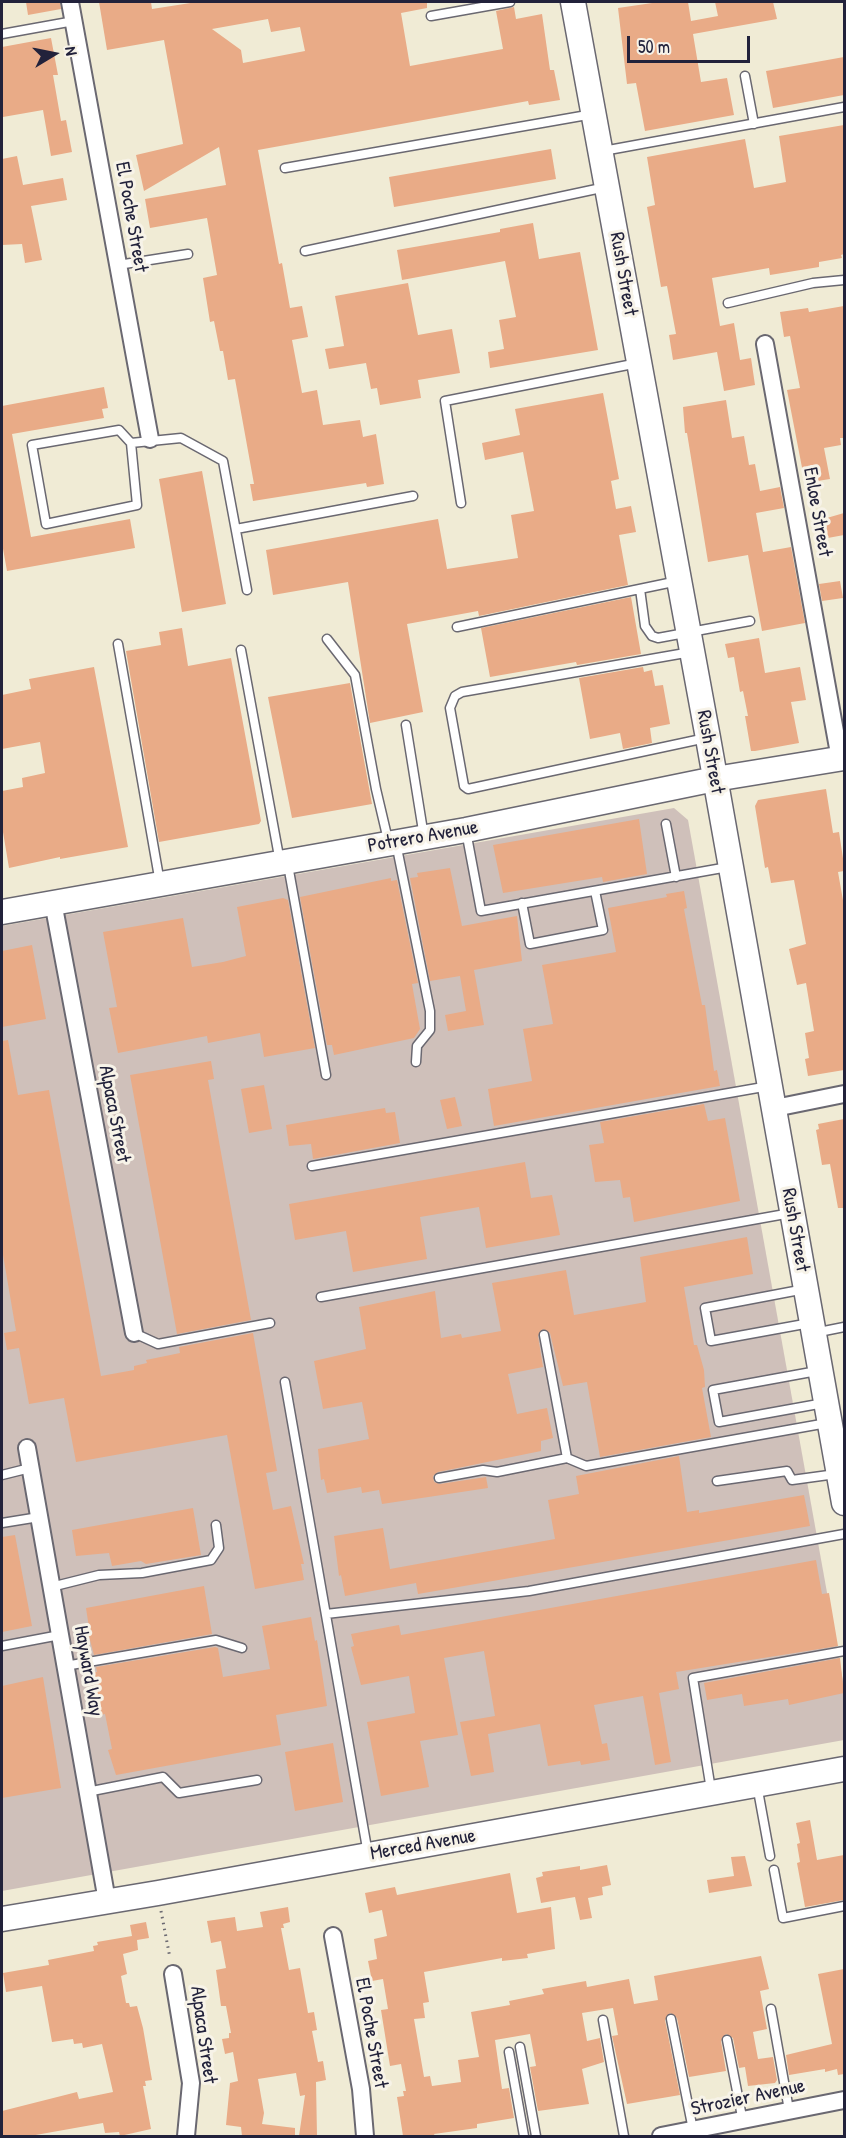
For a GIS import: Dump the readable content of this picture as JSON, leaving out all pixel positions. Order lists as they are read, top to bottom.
{
  "streets": {
    "street": [
      "El Poche Street",
      "Rush Street",
      "Enloe Street",
      "Potrero Avenue",
      "Alpaca Street",
      "Hayward Way",
      "Merced Avenue",
      "Strozier Avenue"
    ]
  },
  "crossings": [
    ["Rush Street", "Potrero Avenue"],
    ["Enloe Street", "Potrero Avenue"],
    ["Potrero Avenue", "Alpaca Street"],
    ["Hayward Way", "Merced Avenue"]
  ],
  "scale_bar": "50 m",
  "north": "right"
}
